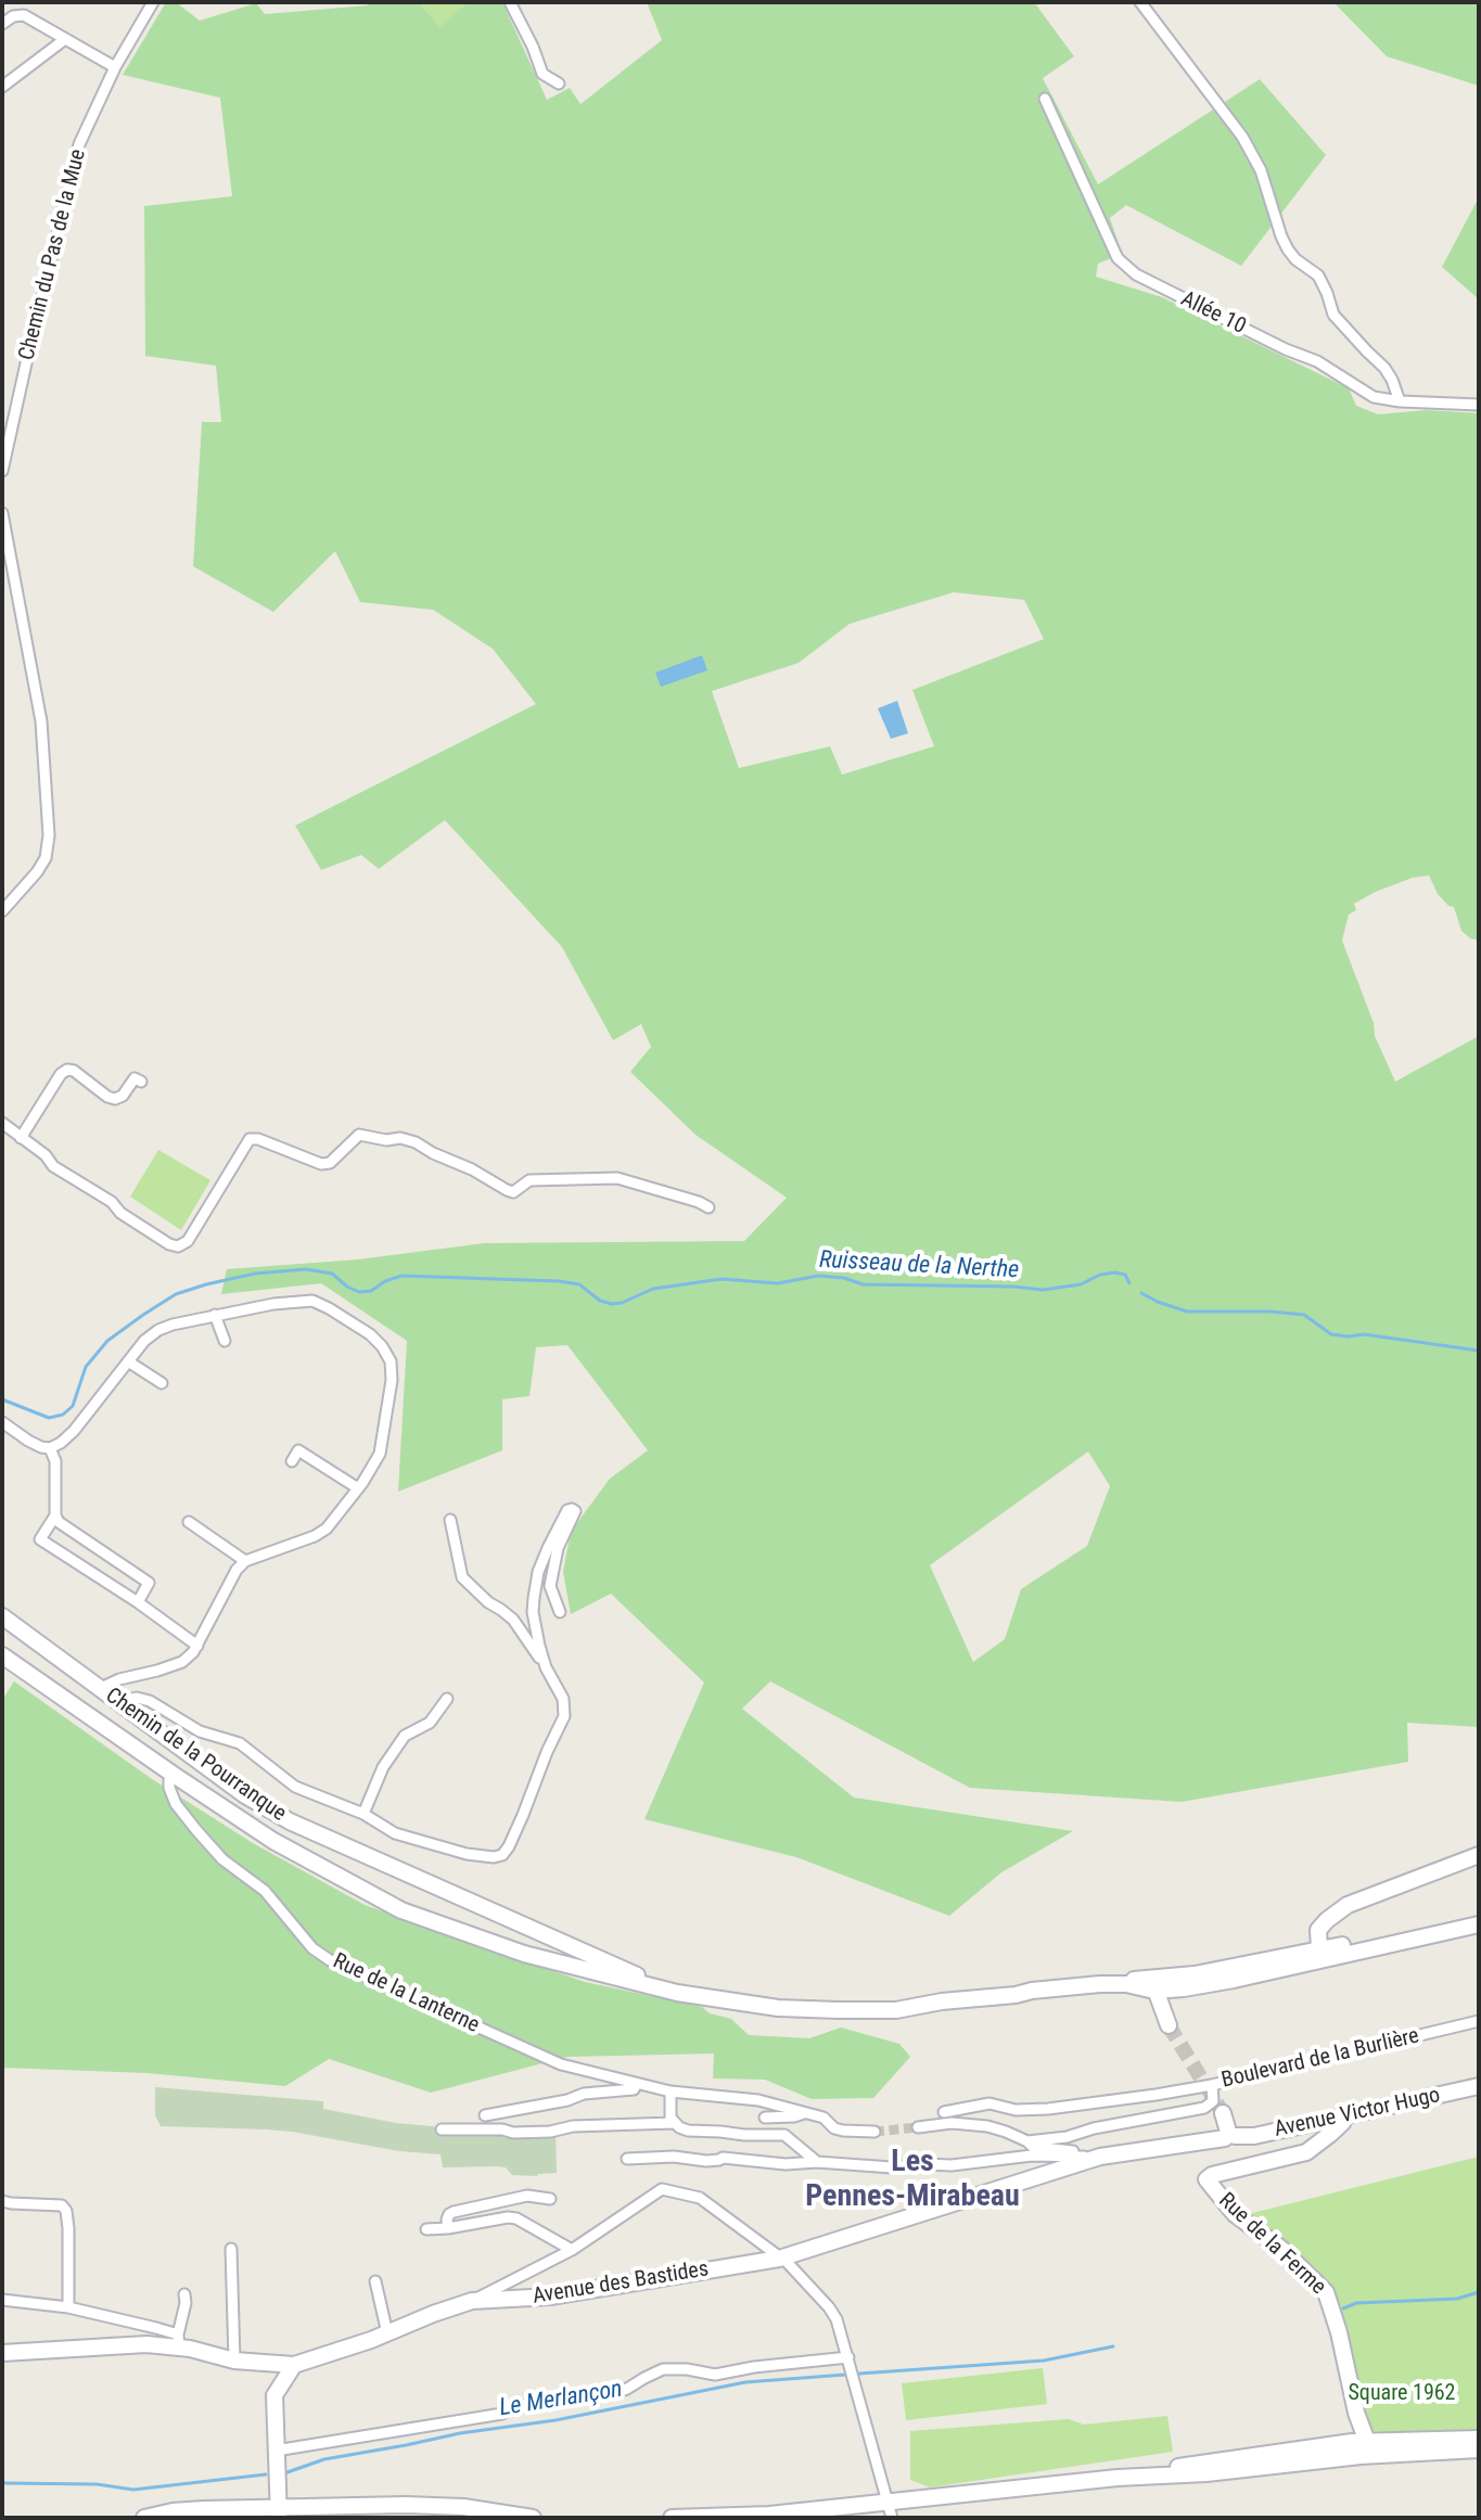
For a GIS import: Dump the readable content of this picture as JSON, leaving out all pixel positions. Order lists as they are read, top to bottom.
{
  "streets": {
    "street": [
      "Chemin du Pas de la Mue",
      "Allée 10",
      "Chemin de la Pourranque",
      "Rue de la Lanterne",
      "Boulevard de la Burlière",
      "Avenue Victor Hugo",
      "Rue de la Ferme",
      "Avenue des Bastides"
    ]
  },
  "crossings": [
    ["Avenue Victor Hugo", "Rue de la Ferme"],
    ["Avenue Victor Hugo", "Avenue des Bastides"]
  ],
  "districts": ["Les Pennes-Mirabeau"],
  "water": ["Ruisseau de la Nerthe", "Le Merlançon"],
  "parks": ["Square 1962"]
}
